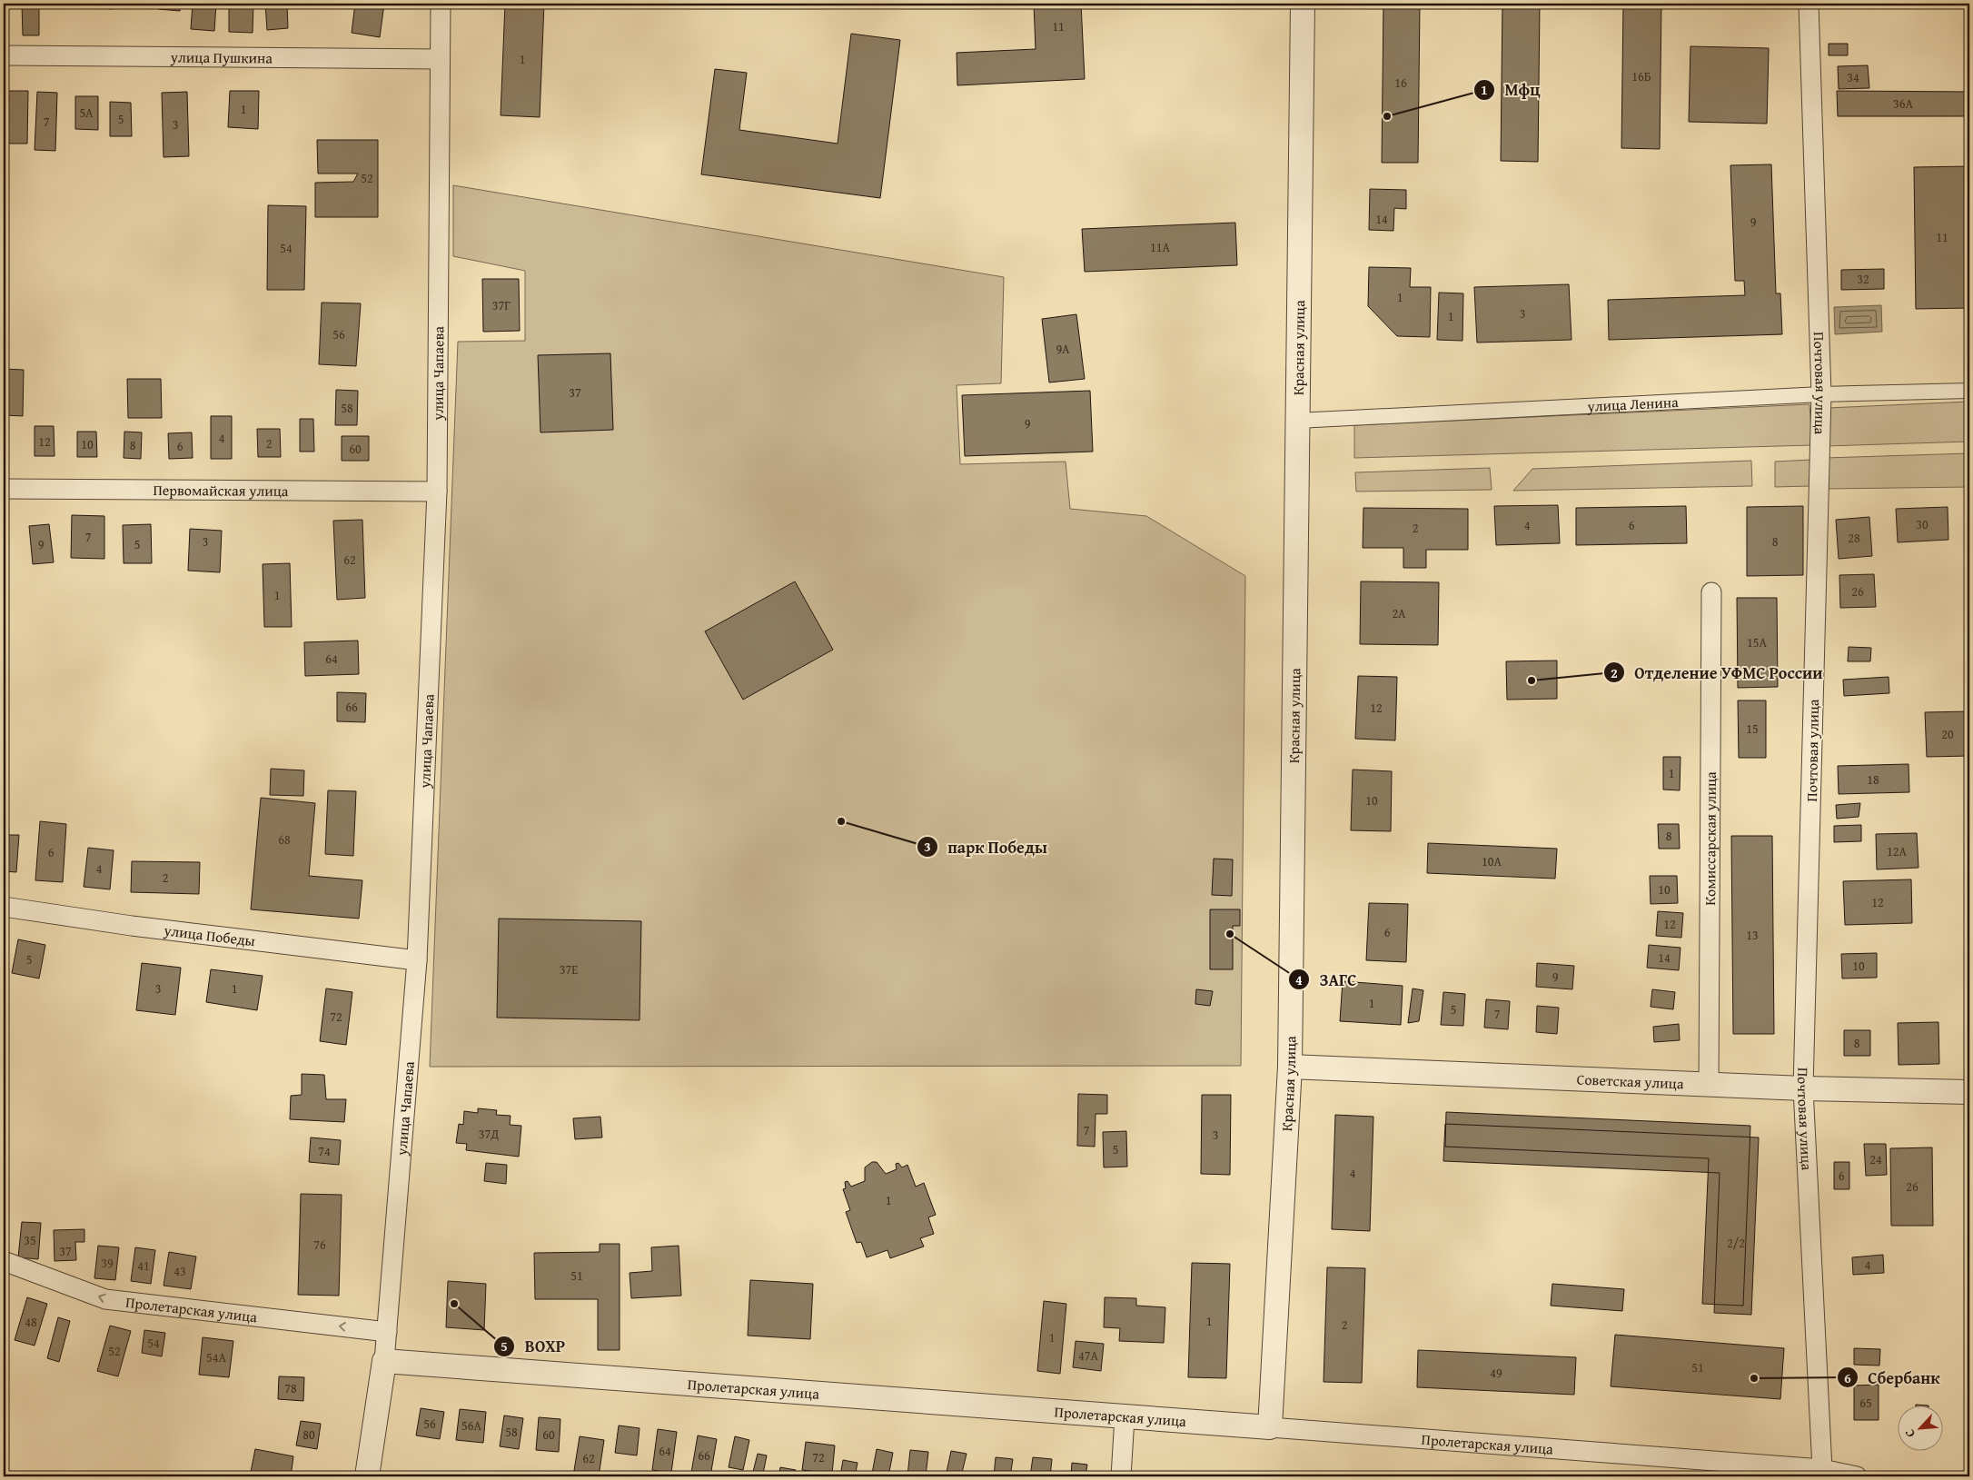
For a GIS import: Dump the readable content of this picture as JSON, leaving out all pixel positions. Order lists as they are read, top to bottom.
{
  "streets": {
    "street": [
      "улица Пушкина",
      "Красная улица",
      "улица Чапаева",
      "Почтовая улица",
      "улица Ленина",
      "Первомайская улица",
      "Комиссарская улица",
      "улица Победы",
      "Советская улица",
      "Пролетарская улица"
    ]
  },
  "crossings": [
    ["улица Пушкина", "улица Чапаева"],
    ["Красная улица", "улица Ленина"],
    ["Красная улица", "Советская улица"],
    ["Красная улица", "Пролетарская улица"],
    ["улица Чапаева", "Первомайская улица"],
    ["улица Чапаева", "улица Победы"],
    ["улица Чапаева", "Пролетарская улица"],
    ["Почтовая улица", "улица Ленина"],
    ["Почтовая улица", "Советская улица"],
    ["Почтовая улица", "Пролетарская улица"],
    ["Комиссарская улица", "Советская улица"]
  ],
  "places": [
    "Мфц",
    "Отделение УФМС России",
    "парк Победы",
    "ЗАГС",
    "ВОХР",
    "Сбербанк"
  ],
  "house_numbers": [
    "11",
    "1",
    "16Б",
    "34",
    "16",
    "36А",
    "1",
    "5А",
    "5",
    "7",
    "3",
    "52",
    "14",
    "9",
    "11",
    "11А",
    "54",
    "32",
    "1",
    "37Г",
    "3",
    "1",
    "56",
    "9А",
    "37",
    "58",
    "9",
    "4",
    "12",
    "2",
    "10",
    "8",
    "6",
    "60",
    "30",
    "4",
    "6",
    "2",
    "7",
    "28",
    "3",
    "8",
    "9",
    "5",
    "62",
    "26",
    "1",
    "2А",
    "15А",
    "64",
    "66",
    "12",
    "15",
    "20",
    "1",
    "18",
    "10",
    "8",
    "68",
    "12А",
    "6",
    "10А",
    "4",
    "2",
    "10",
    "12",
    "12",
    "6",
    "13",
    "14",
    "5",
    "10",
    "37Е",
    "9",
    "3",
    "1",
    "1",
    "5",
    "7",
    "72",
    "8",
    "7",
    "37Д",
    "3",
    "5",
    "74",
    "24",
    "4",
    "6",
    "26",
    "1",
    "35",
    "2/2",
    "76",
    "37",
    "39",
    "4",
    "41",
    "43",
    "51",
    "1",
    "48",
    "2",
    "1",
    "54",
    "52",
    "47А",
    "54А",
    "51",
    "49",
    "78",
    "65",
    "56",
    "56А",
    "58",
    "80",
    "60",
    "64",
    "66",
    "72",
    "62"
  ],
  "north": "bottom left"
}
